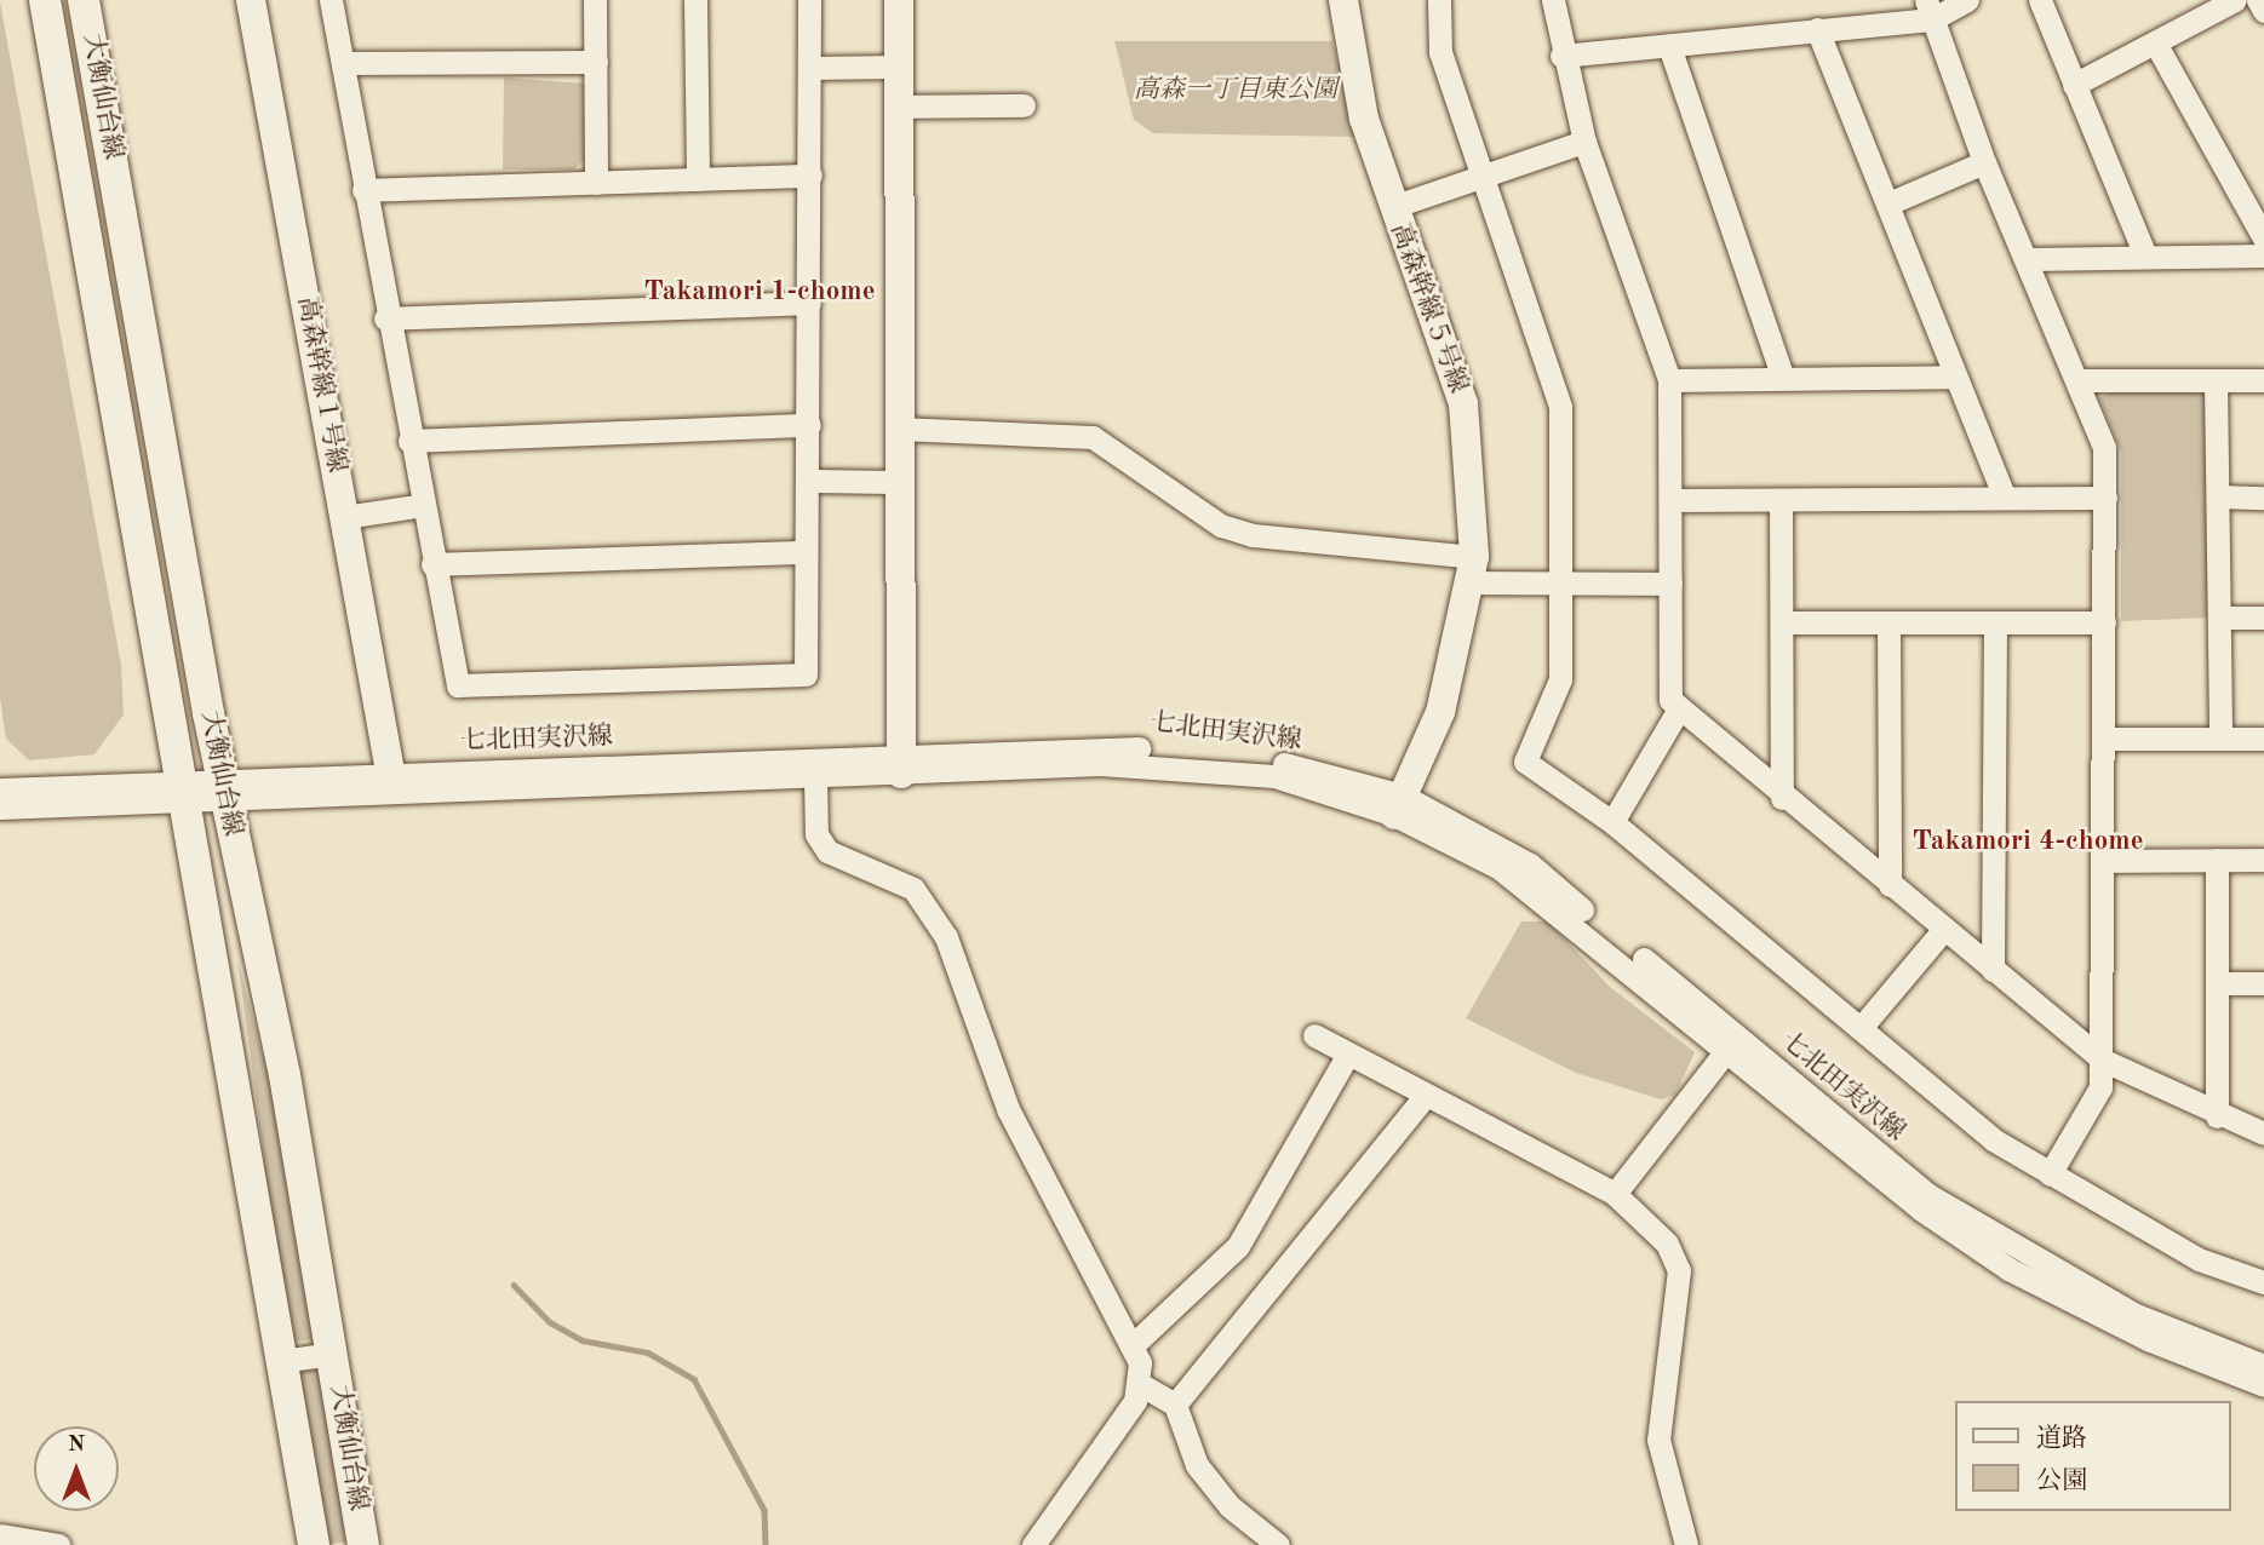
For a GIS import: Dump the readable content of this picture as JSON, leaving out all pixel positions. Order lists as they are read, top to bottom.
{
  "streets": {
    "main road": ["大衡仙台線"],
    "street": ["高森幹線５号線", "高森幹線１号線", "七北田実沢線"]
  },
  "crossings": [
    ["大衡仙台線", "七北田実沢線"],
    ["高森幹線５号線", "七北田実沢線"],
    ["高森幹線１号線", "七北田実沢線"]
  ],
  "districts": ["Takamori 1-chome", "Takamori 4-chome"],
  "parks": ["高森一丁目東公園"],
  "legend": ["道路", "公園"],
  "north": "top"
}
